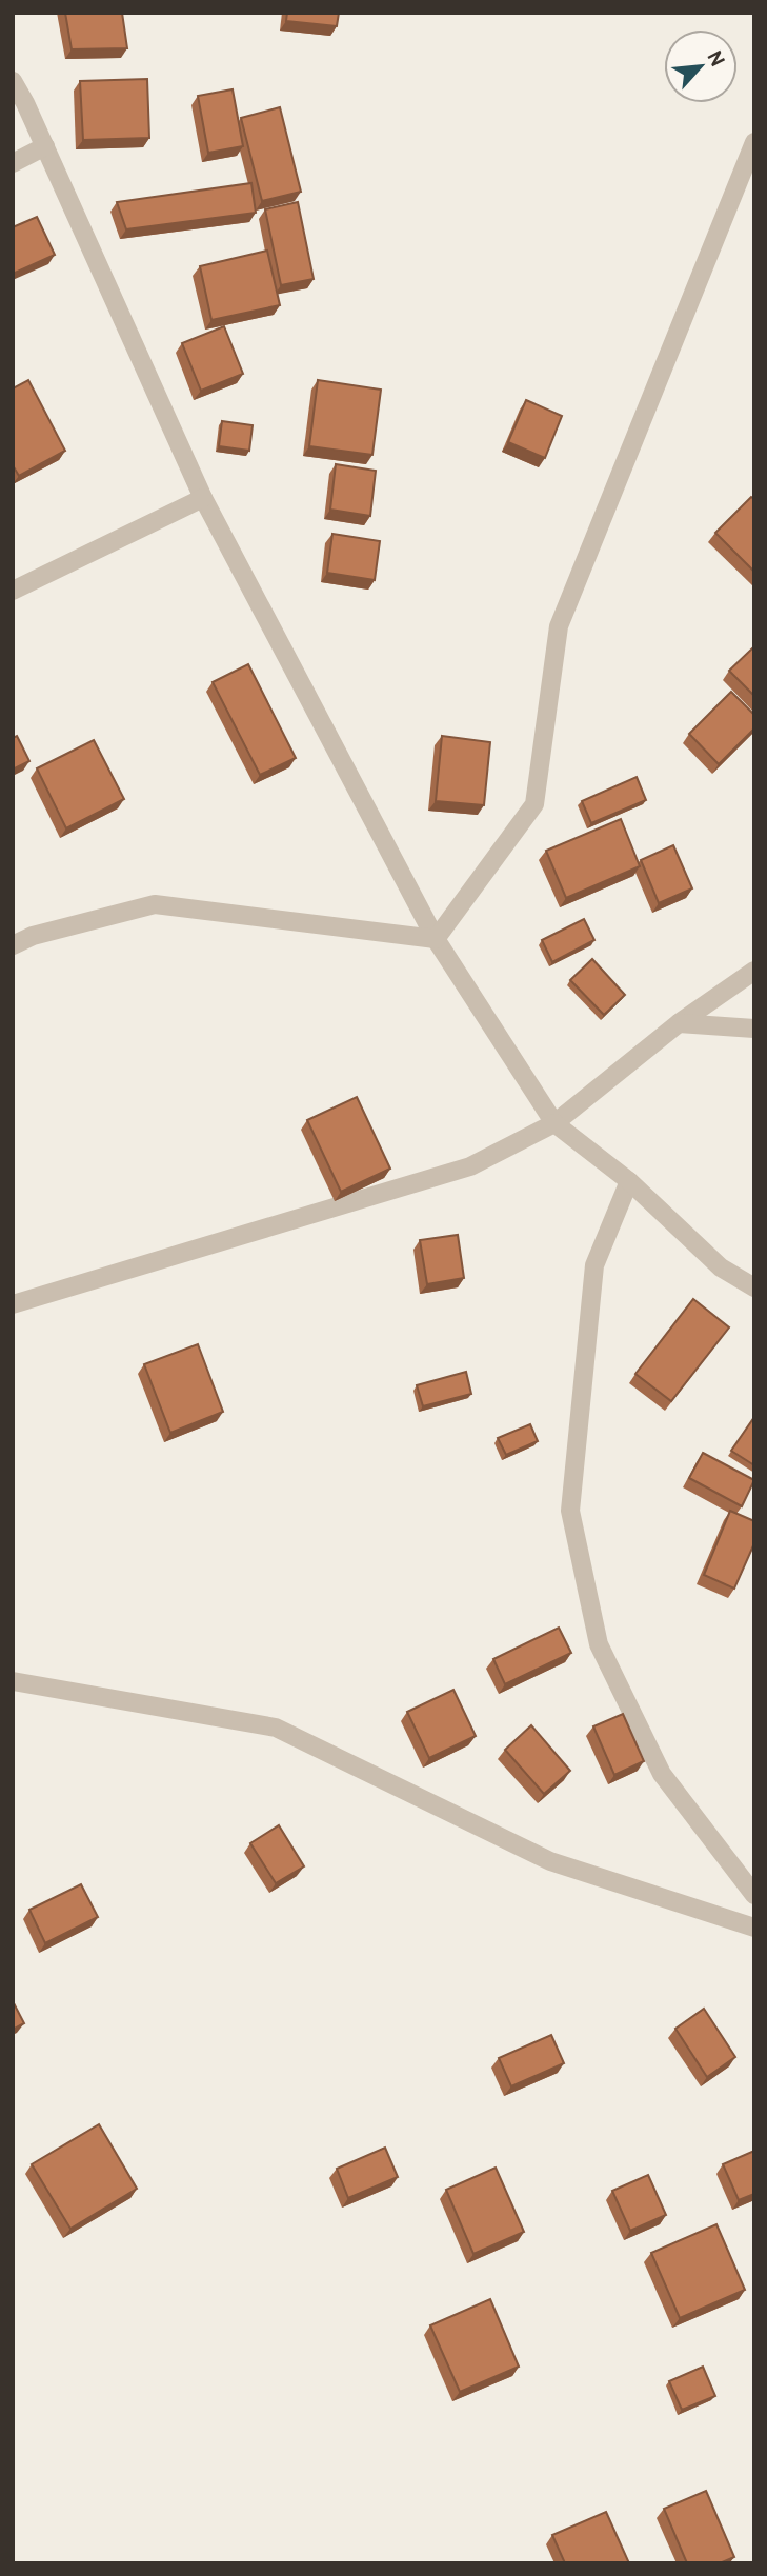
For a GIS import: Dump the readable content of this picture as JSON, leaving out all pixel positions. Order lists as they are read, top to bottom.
{
  "north": "top right"
}
